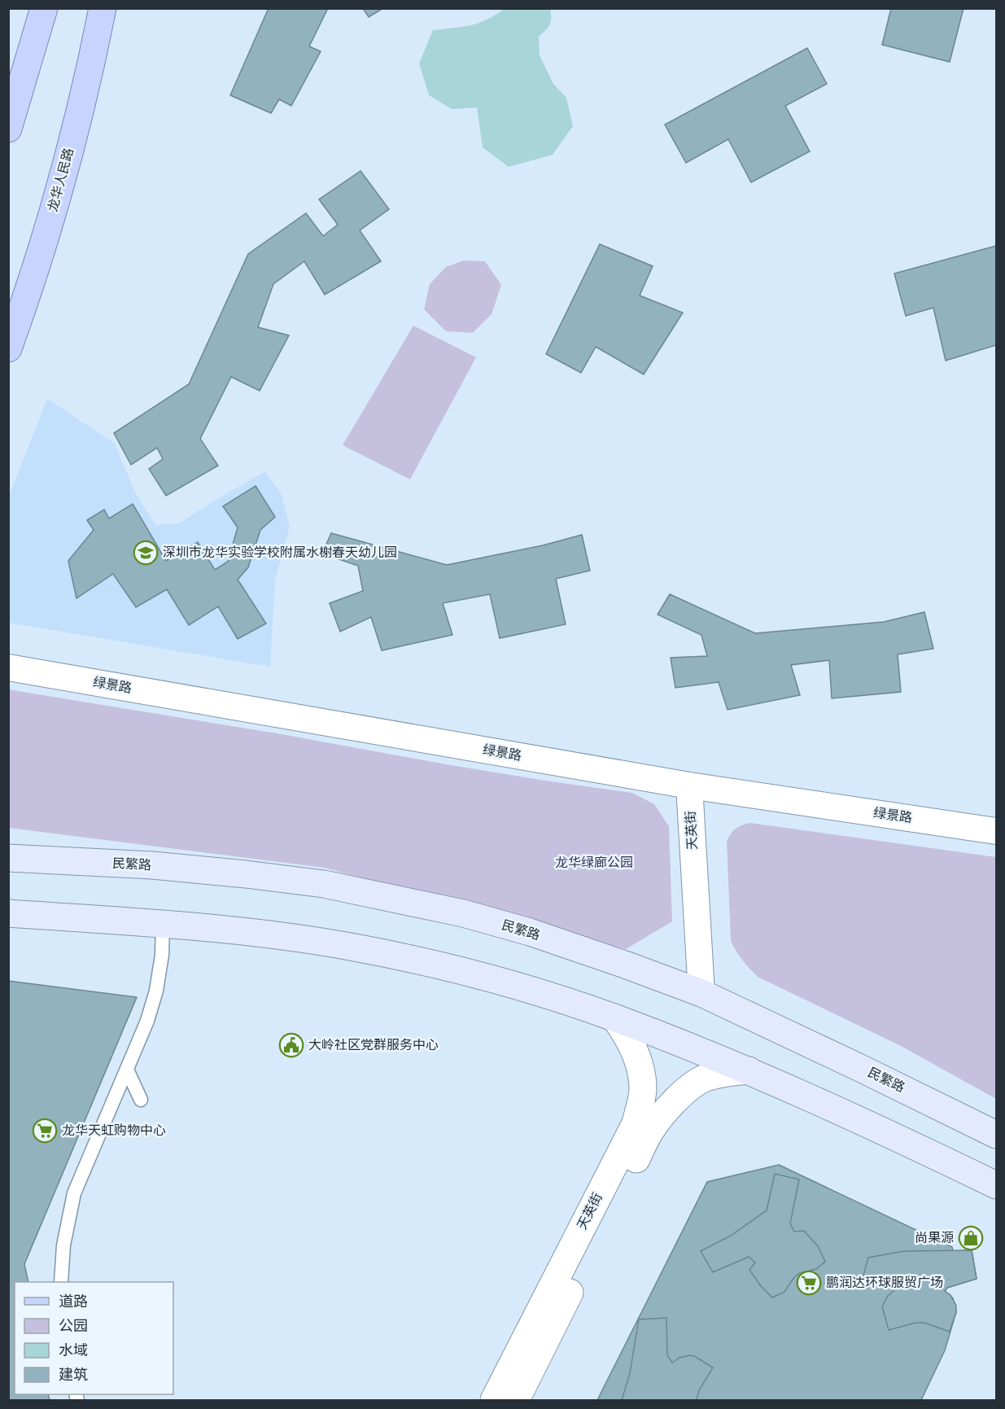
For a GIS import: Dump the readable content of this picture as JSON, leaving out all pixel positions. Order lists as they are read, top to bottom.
{
  "streets": {
    "main road": ["龙华人民路", "民繁路"],
    "street": ["绿景路", "天英街"]
  },
  "crossings": [
    ["绿景路", "天英街"],
    ["天英街", "民繁路"]
  ],
  "parks": ["龙华绿廊公园"],
  "places": {
    "school or university": ["深圳市龙华实验学校附属水榭春天幼儿园"],
    "public building": ["大岭社区党群服务中心"],
    "supermarket": ["龙华天虹购物中心", "鹏润达环球服贸广场"],
    "shop": ["尚果源"]
  },
  "legend": [
    "道路",
    "公园",
    "水域",
    "建筑"
  ]
}
